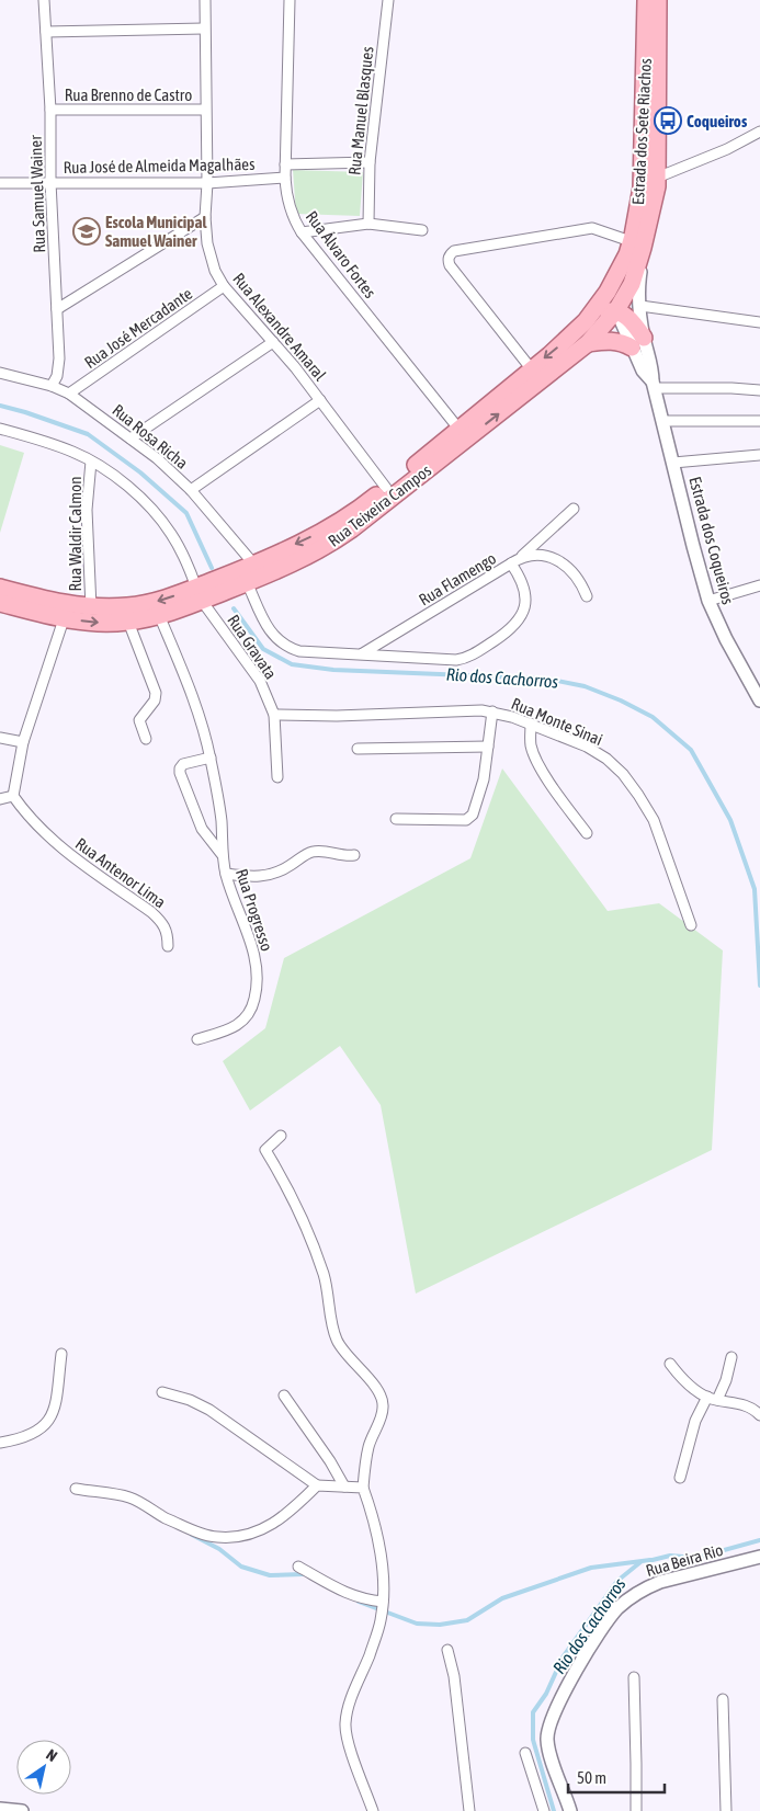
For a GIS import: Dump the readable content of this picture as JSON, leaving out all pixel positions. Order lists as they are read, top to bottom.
{
  "streets": {
    "main road": ["Estrada dos Sete Riachos", "Rua Teixeira Campos"],
    "street": [
      "Rua Brenno de Castro",
      "Rua Manuel Blasques",
      "Rua José de Almeida Magalhães",
      "Rua Samuel Wainer",
      "Rua Álvaro Fortes",
      "Rua Alexandre Amaral",
      "Rua José Mercadante",
      "Rua Rosa Richa",
      "Rua Waldir Calmon",
      "Estrada dos Coqueiros",
      "Rua Flamengo",
      "Rua Gravata",
      "Rua Monte Sinai",
      "Rua Antenor Lima",
      "Rua Progresso",
      "Rua Beira Rio"
    ]
  },
  "crossings": [
    ["Rua Brenno de Castro", "Rua Samuel Wainer"],
    ["Rua Brenno de Castro", "Rua Alexandre Amaral"],
    ["Estrada dos Sete Riachos", "Rua Teixeira Campos"],
    ["Estrada dos Sete Riachos", "Estrada dos Coqueiros"],
    ["Rua José de Almeida Magalhães", "Rua Samuel Wainer"],
    ["Rua José de Almeida Magalhães", "Rua Álvaro Fortes"],
    ["Rua José de Almeida Magalhães", "Rua Alexandre Amaral"],
    ["Rua Samuel Wainer", "Rua Rosa Richa"],
    ["Rua Álvaro Fortes", "Rua Teixeira Campos"],
    ["Rua Alexandre Amaral", "Rua José Mercadante"],
    ["Rua Alexandre Amaral", "Rua Teixeira Campos"],
    ["Rua José Mercadante", "Rua Rosa Richa"],
    ["Rua Rosa Richa", "Rua Teixeira Campos"],
    ["Rua Teixeira Campos", "Rua Waldir Calmon"],
    ["Rua Teixeira Campos", "Estrada dos Coqueiros"],
    ["Rua Teixeira Campos", "Rua Flamengo"],
    ["Rua Teixeira Campos", "Rua Gravata"],
    ["Rua Teixeira Campos", "Rua Progresso"],
    ["Rua Gravata", "Rua Monte Sinai"]
  ],
  "water": ["Rio dos Cachorros"],
  "places": {
    "bus stop": ["Coqueiros"],
    "school or university": ["Escola Municipal Samuel Wainer"]
  },
  "scale_bar": "50 m",
  "north": "top right"
}
